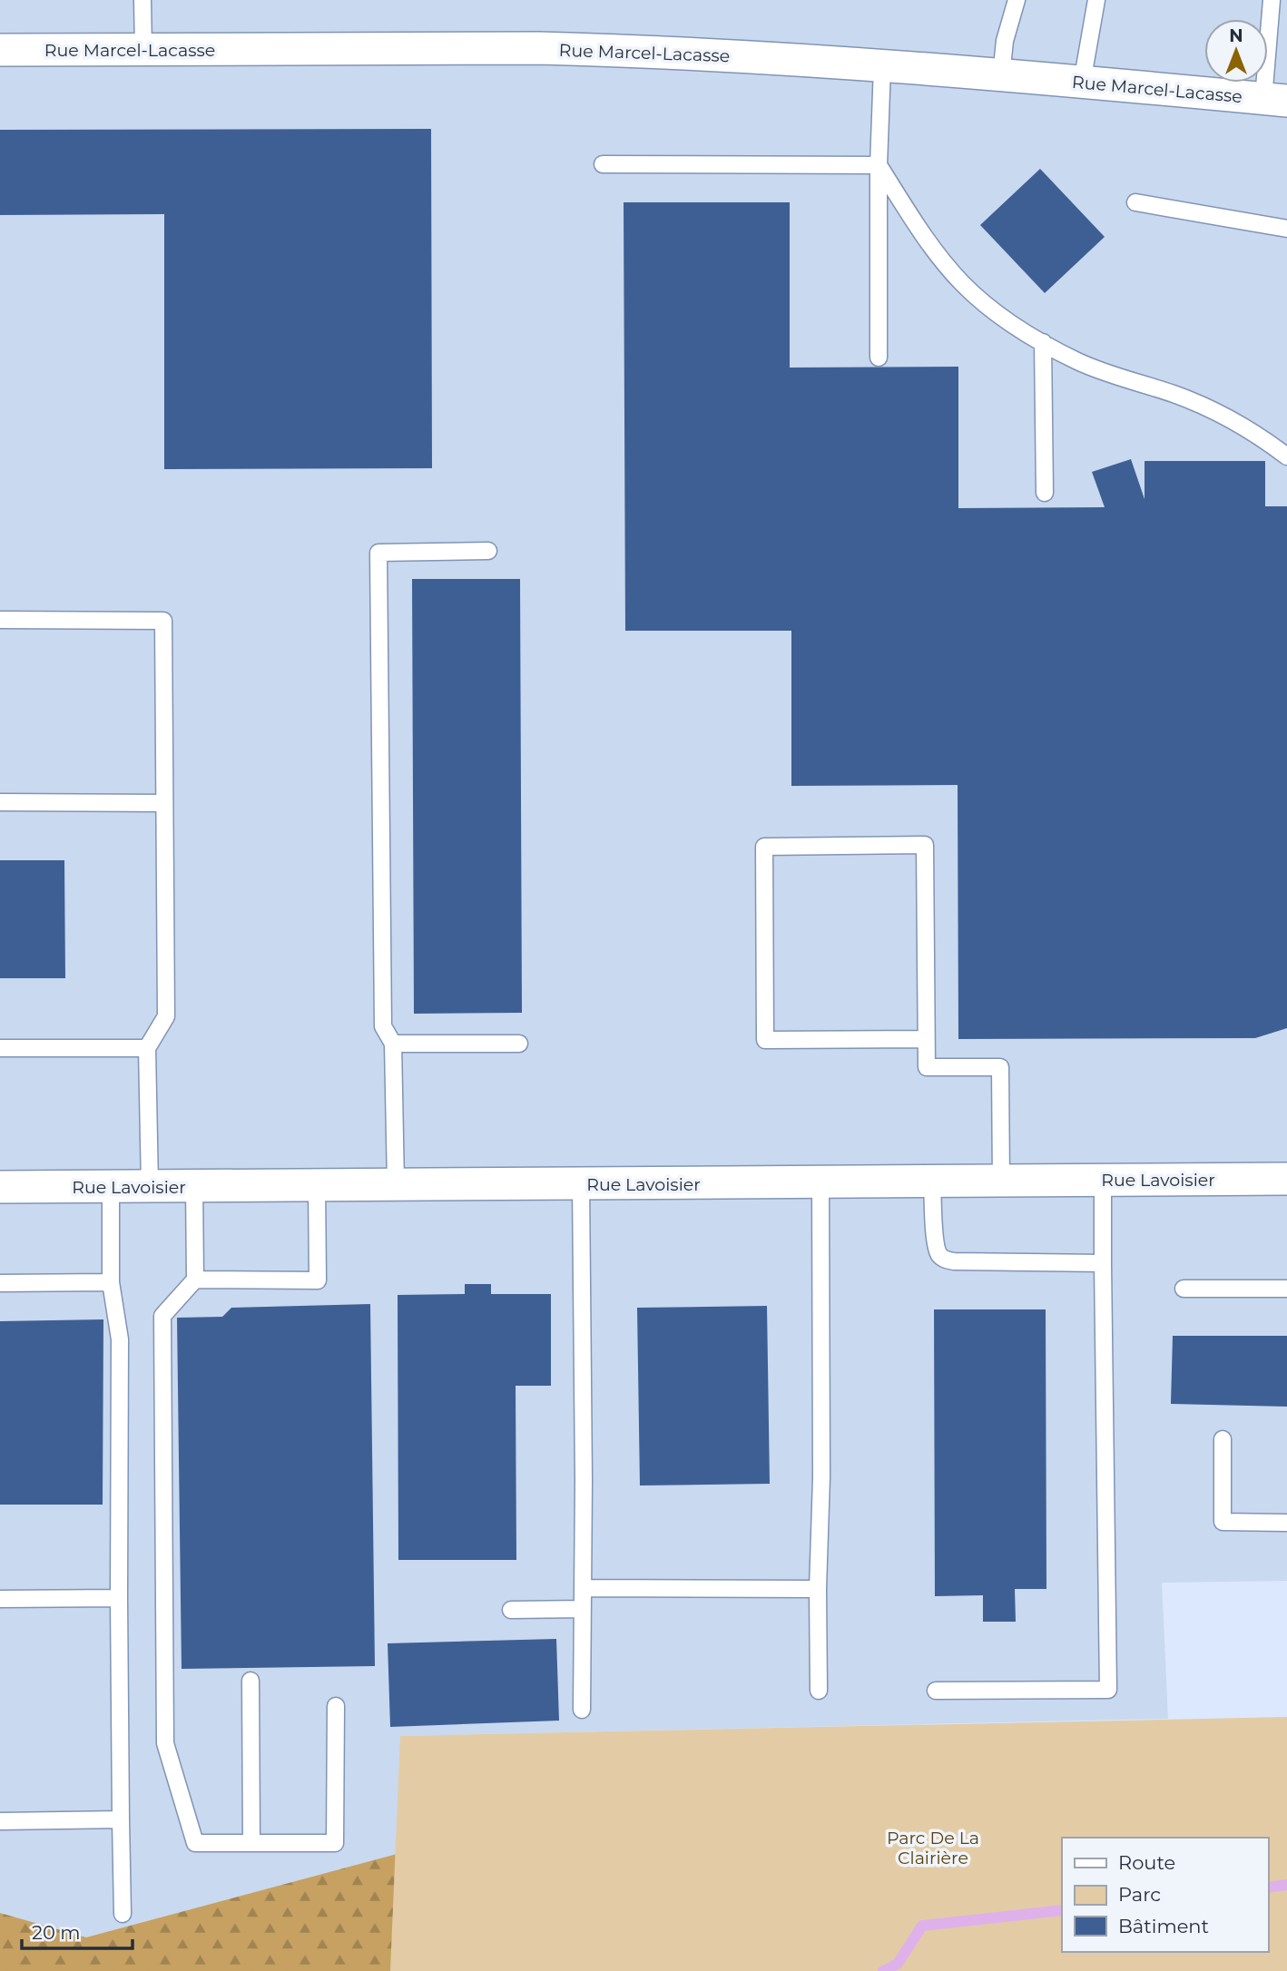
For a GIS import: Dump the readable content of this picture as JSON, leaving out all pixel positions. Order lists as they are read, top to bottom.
{
  "streets": {
    "street": ["Rue Marcel-Lacasse", "Rue Lavoisier"]
  },
  "parks": ["Parc De La Clairière"],
  "legend": ["Route", "Parc", "Bâtiment"],
  "scale_bar": "20 m",
  "north": "top"
}
